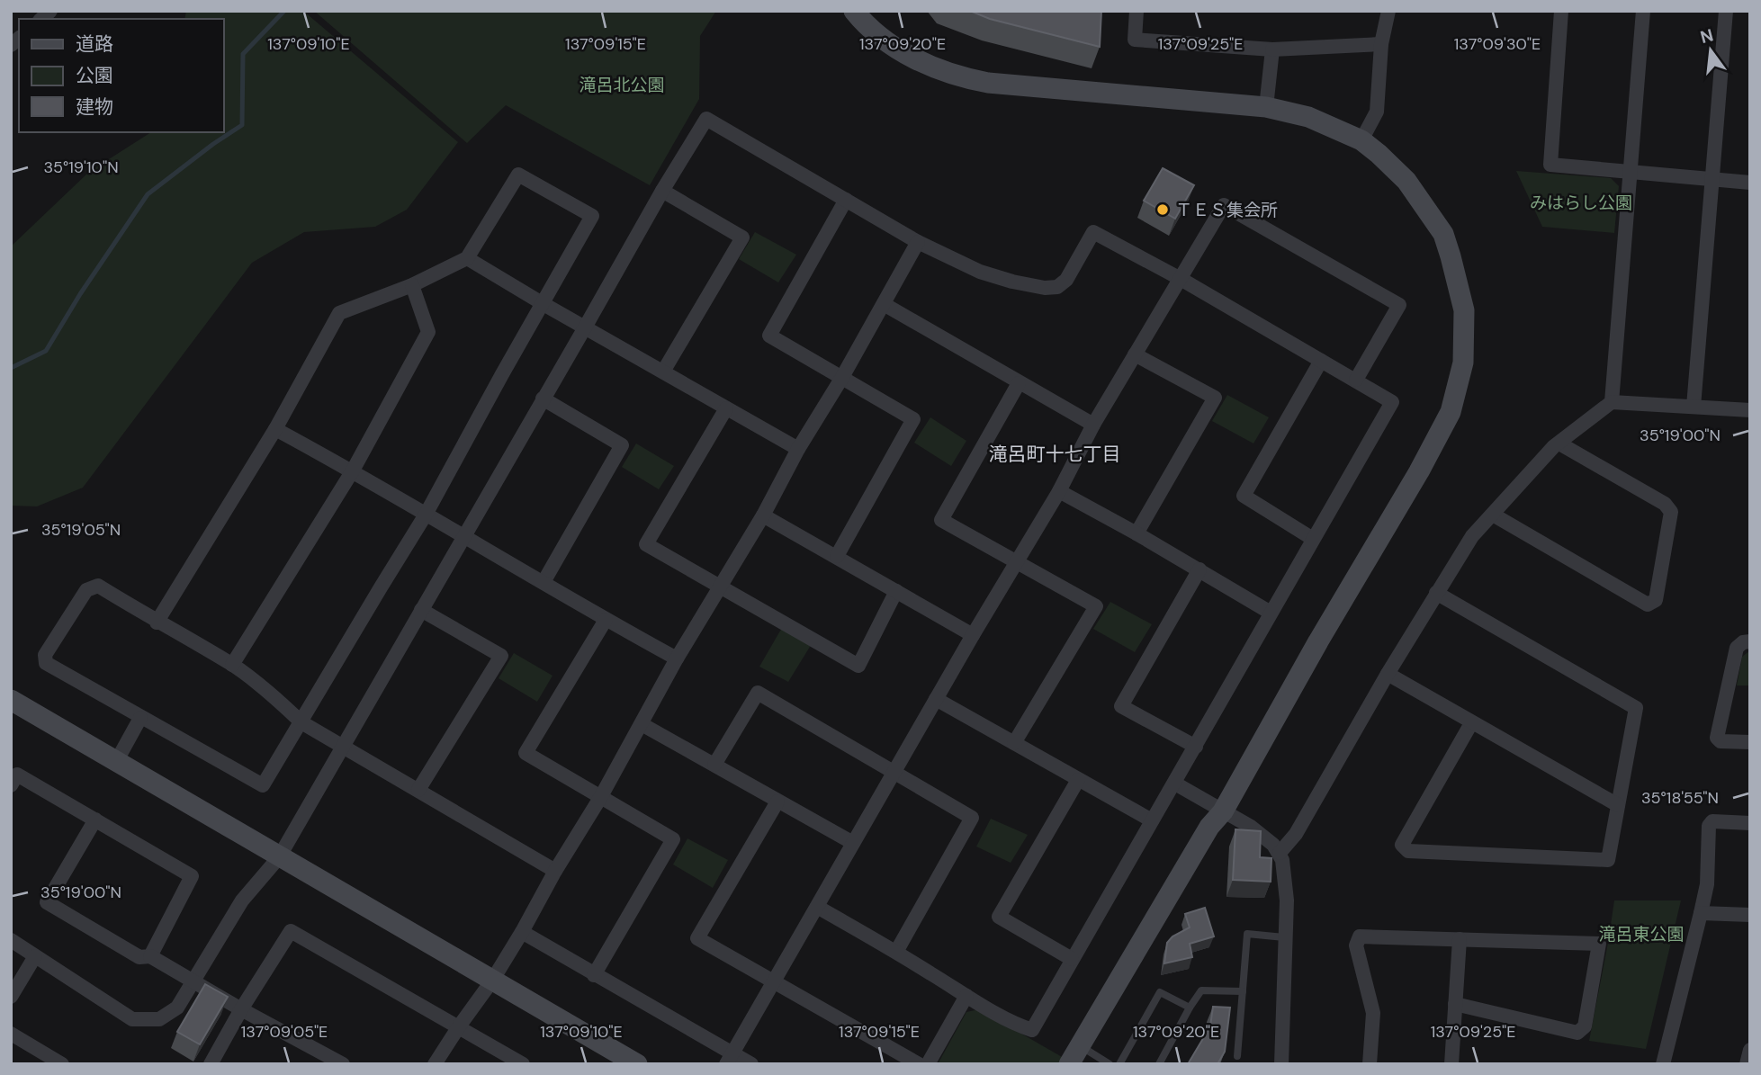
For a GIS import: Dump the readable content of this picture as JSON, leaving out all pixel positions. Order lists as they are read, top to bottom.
{
  "districts": ["滝呂町十七丁目"],
  "parks": ["滝呂北公園", "みはらし公園", "滝呂東公園"],
  "places": ["ＴＥＳ集会所"],
  "legend": ["道路", "公園", "建物"],
  "north": "top",
  "coordinates": [
    "137°09'10\"E",
    "137°09'15\"E",
    "137°09'20\"E",
    "137°09'25\"E",
    "137°09'30\"E",
    "35°19'10\"N",
    "35°19'00\"N",
    "35°19'05\"N",
    "35°18'55\"N",
    "137°09'05\"E"
  ]
}
